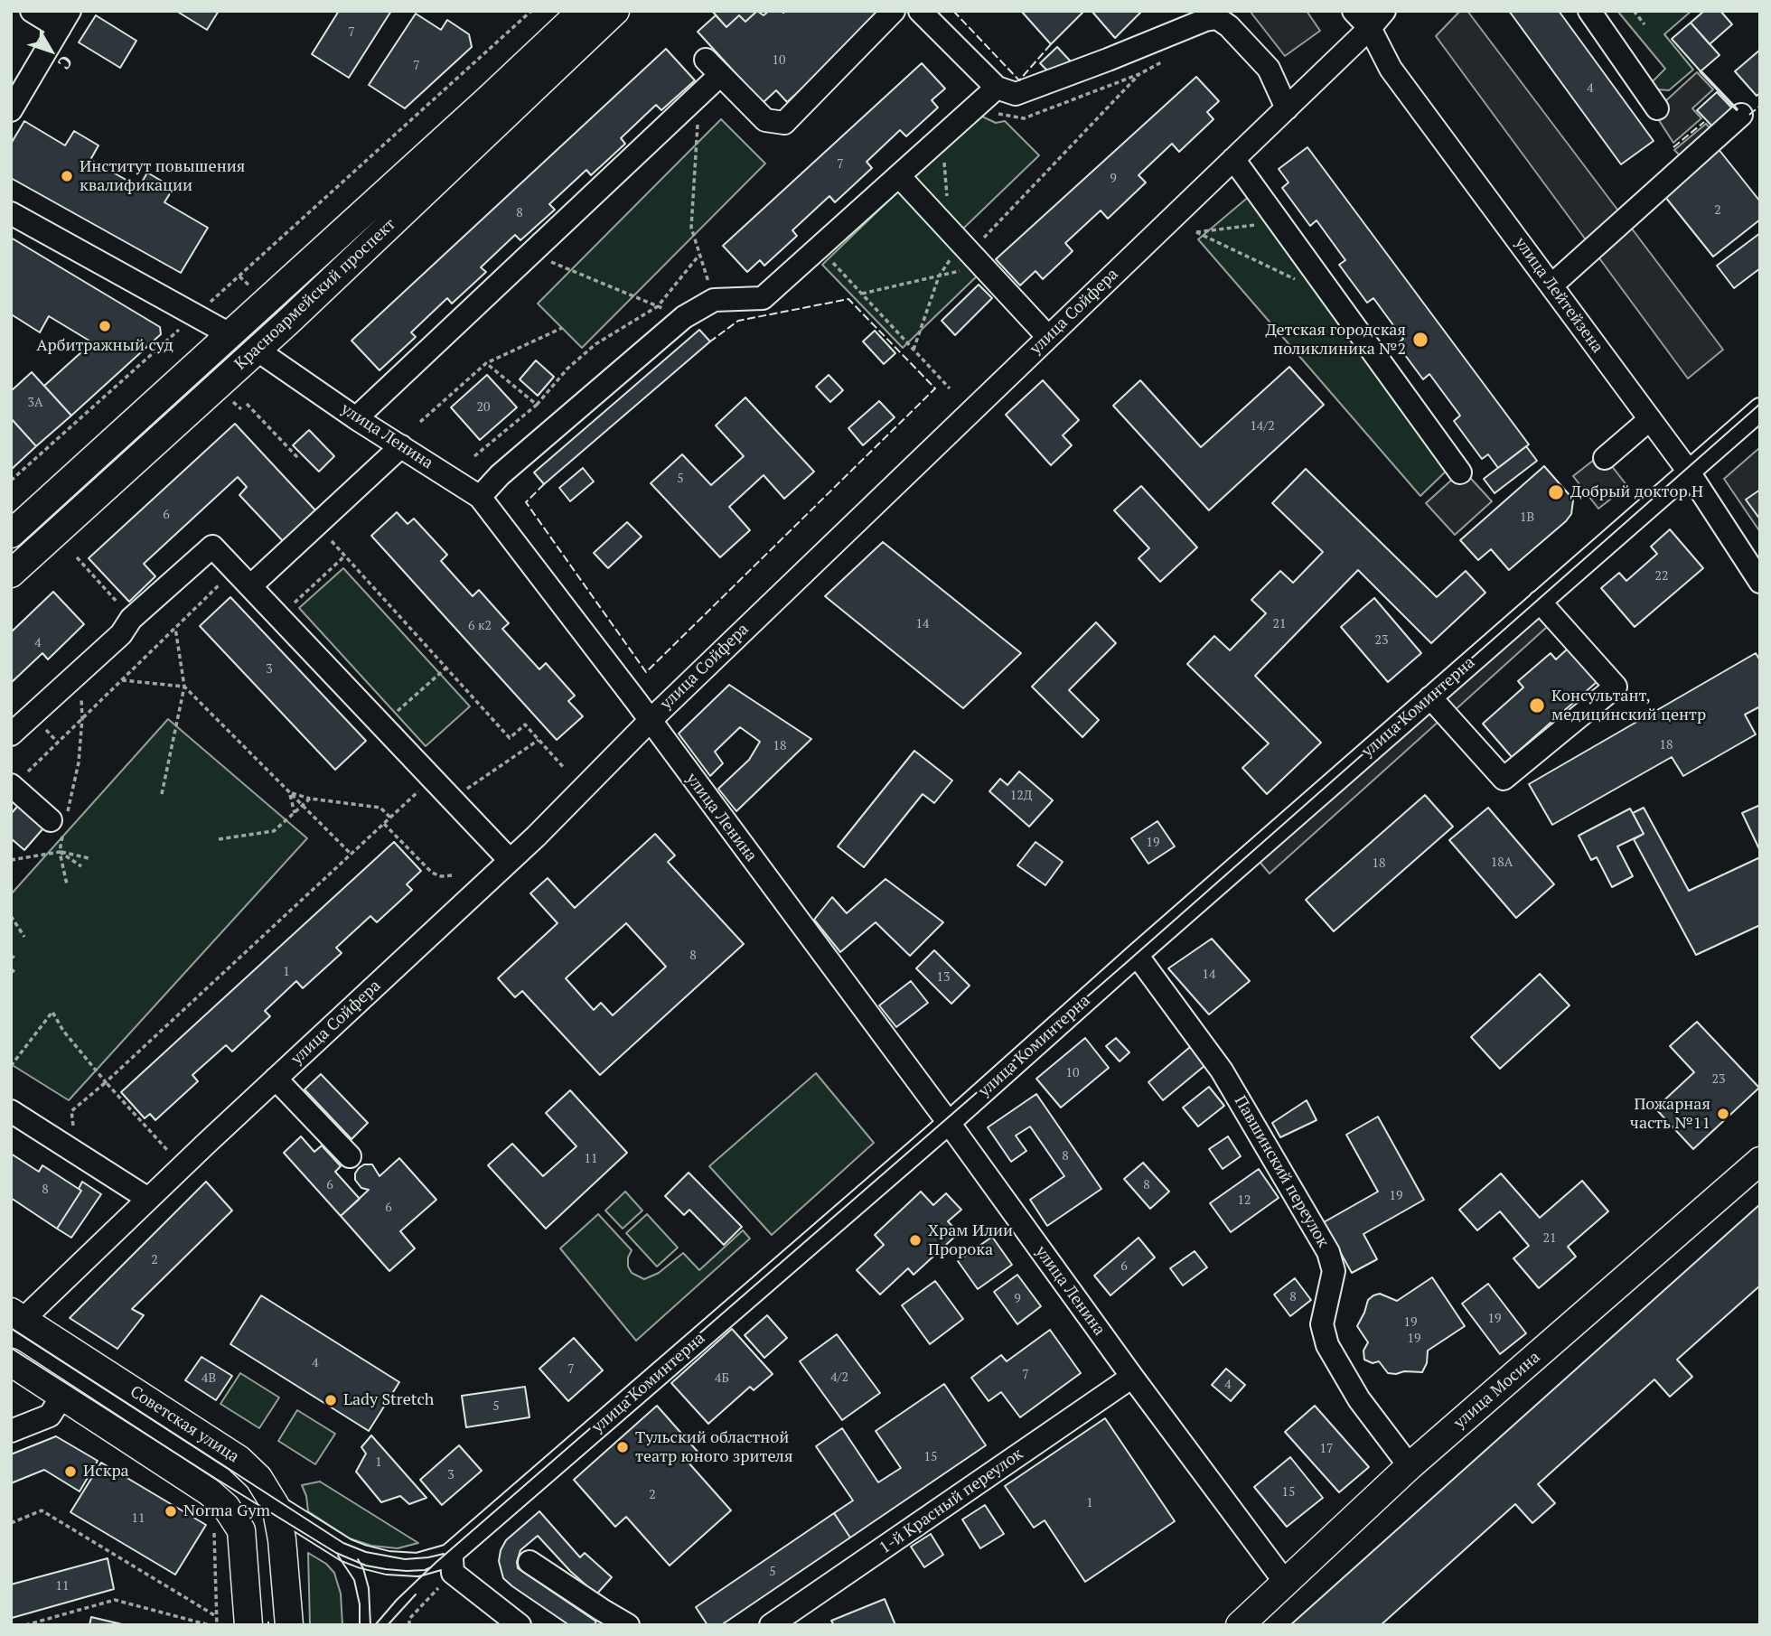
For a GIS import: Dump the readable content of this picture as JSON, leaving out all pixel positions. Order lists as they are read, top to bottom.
{
  "streets": {
    "main road": [
      "Красноармейский проспект",
      "улица Ленина",
      "улица Мосина",
      "Советская улица"
    ],
    "street": [
      "улица Лейтейзена",
      "улица Сойфера",
      "улица Коминтерна",
      "Павшинский переулок",
      "1-й Красный переулок"
    ]
  },
  "crossings": [
    ["Красноармейский проспект", "улица Ленина"],
    ["улица Лейтейзена", "улица Сойфера"],
    ["улица Лейтейзена", "улица Коминтерна"],
    ["улица Сойфера", "улица Ленина"],
    ["улица Сойфера", "Советская улица"],
    ["улица Ленина", "улица Коминтерна"],
    ["улица Ленина", "улица Мосина"],
    ["улица Ленина", "1-й Красный переулок"],
    ["улица Коминтерна", "Павшинский переулок"],
    ["улица Коминтерна", "Советская улица"],
    ["Павшинский переулок", "улица Мосина"]
  ],
  "places": [
    "Институт повышения квалификации",
    "Арбитражный суд",
    "Детская городская поликлиника №2",
    "Добрый доктор Н",
    "Консультант, медицинский центр",
    "Пожарная часть №11",
    "Храм Илии Пророка",
    "Lady Stretch",
    "Тульский областной театр юного зрителя",
    "Искра",
    "Norma Gym"
  ],
  "house_numbers": [
    "7",
    "10",
    "7",
    "4",
    "7",
    "9",
    "2",
    "8",
    "3А",
    "20",
    "14/2",
    "5",
    "6",
    "1В",
    "22",
    "14",
    "21",
    "6 к2",
    "23",
    "4",
    "3",
    "18",
    "18",
    "12Д",
    "19",
    "18А",
    "18",
    "8",
    "1",
    "14",
    "13",
    "10",
    "23",
    "8",
    "11",
    "6",
    "8",
    "8",
    "19",
    "12",
    "6",
    "21",
    "2",
    "6",
    "8",
    "9",
    "19",
    "19",
    "19",
    "4",
    "7",
    "7",
    "4/2",
    "4В",
    "4Б",
    "4",
    "5",
    "17",
    "15",
    "1",
    "3",
    "15",
    "2",
    "1",
    "11",
    "5",
    "11"
  ],
  "north": "bottom right"
}
